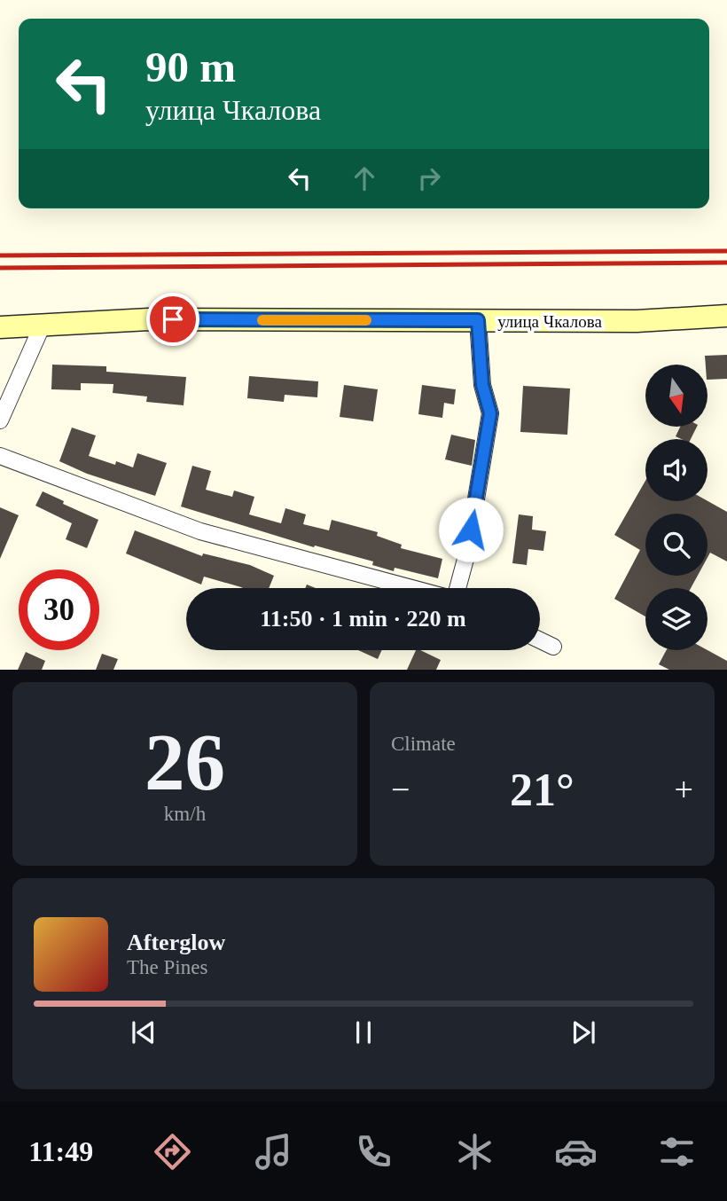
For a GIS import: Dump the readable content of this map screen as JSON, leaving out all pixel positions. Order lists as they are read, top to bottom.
{
  "streets": {
    "street": ["улица Чкалова"]
  },
  "north": "bottom",
  "page": {
    "turn": ["90 m", "улица Чкалова"],
    "limit": "30",
    "trip": "11:50 · 1 min · 220 m",
    "tile": [
      ["26", "km/h"],
      "Climate"
    ],
    "heat": ["−", "21°", "+"],
    "song": ["Afterglow", "The Pines"],
    "tabs": "11:49"
  }
}
